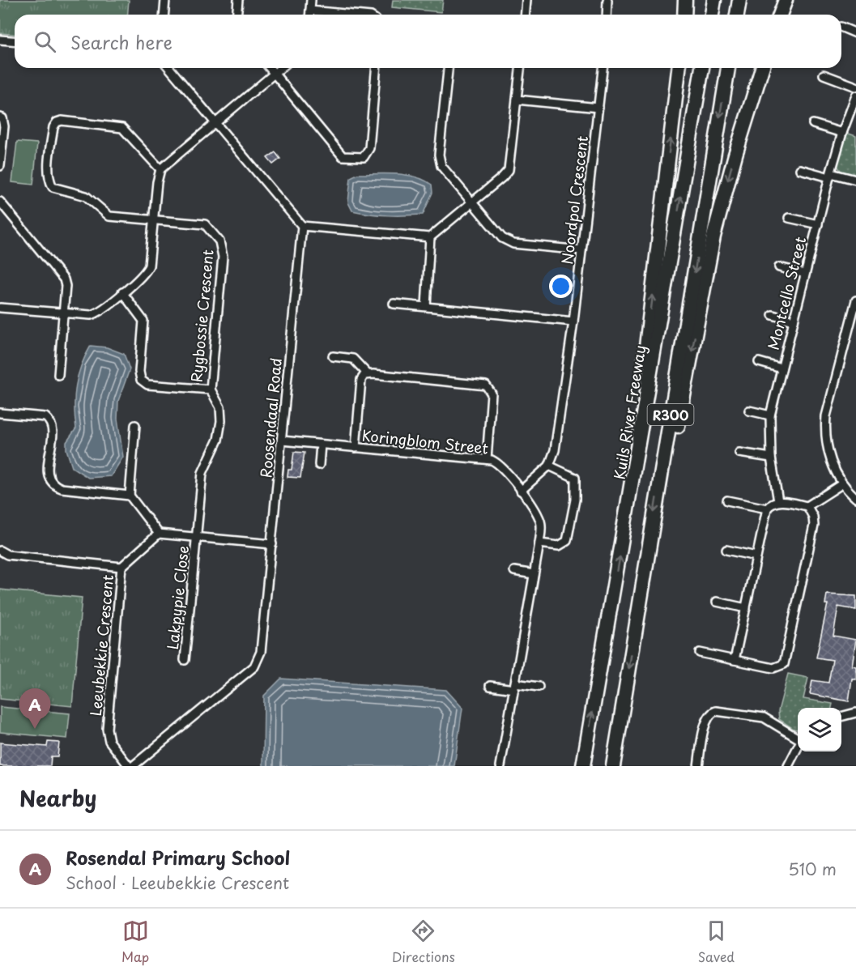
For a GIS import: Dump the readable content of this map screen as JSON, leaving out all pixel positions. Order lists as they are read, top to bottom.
{
  "streets": {
    "highway": ["Kuils River Freeway", "R300"],
    "street": [
      "Noordpol Crescent",
      "Montcello Street",
      "Rygbossie Crescent",
      "Roosendaal Road",
      "Koringblom Street",
      "Lakpypie Close",
      "Leeubekkie Crescent"
    ]
  },
  "crossings": [
    ["Rygbossie Crescent", "Lakpypie Close"],
    ["Roosendaal Road", "Koringblom Street"]
  ],
  "page": {
    "search": "Search here",
    "pins": "A",
    "heading": "Nearby",
    "list": [
      {
        "mark": "A",
        "name": "Rosendal Primary School",
        "note": "School · Leeubekkie Crescent",
        "value": "510 m"
      }
    ],
    "nav": ["Map", "Directions", "Saved"]
  }
}
